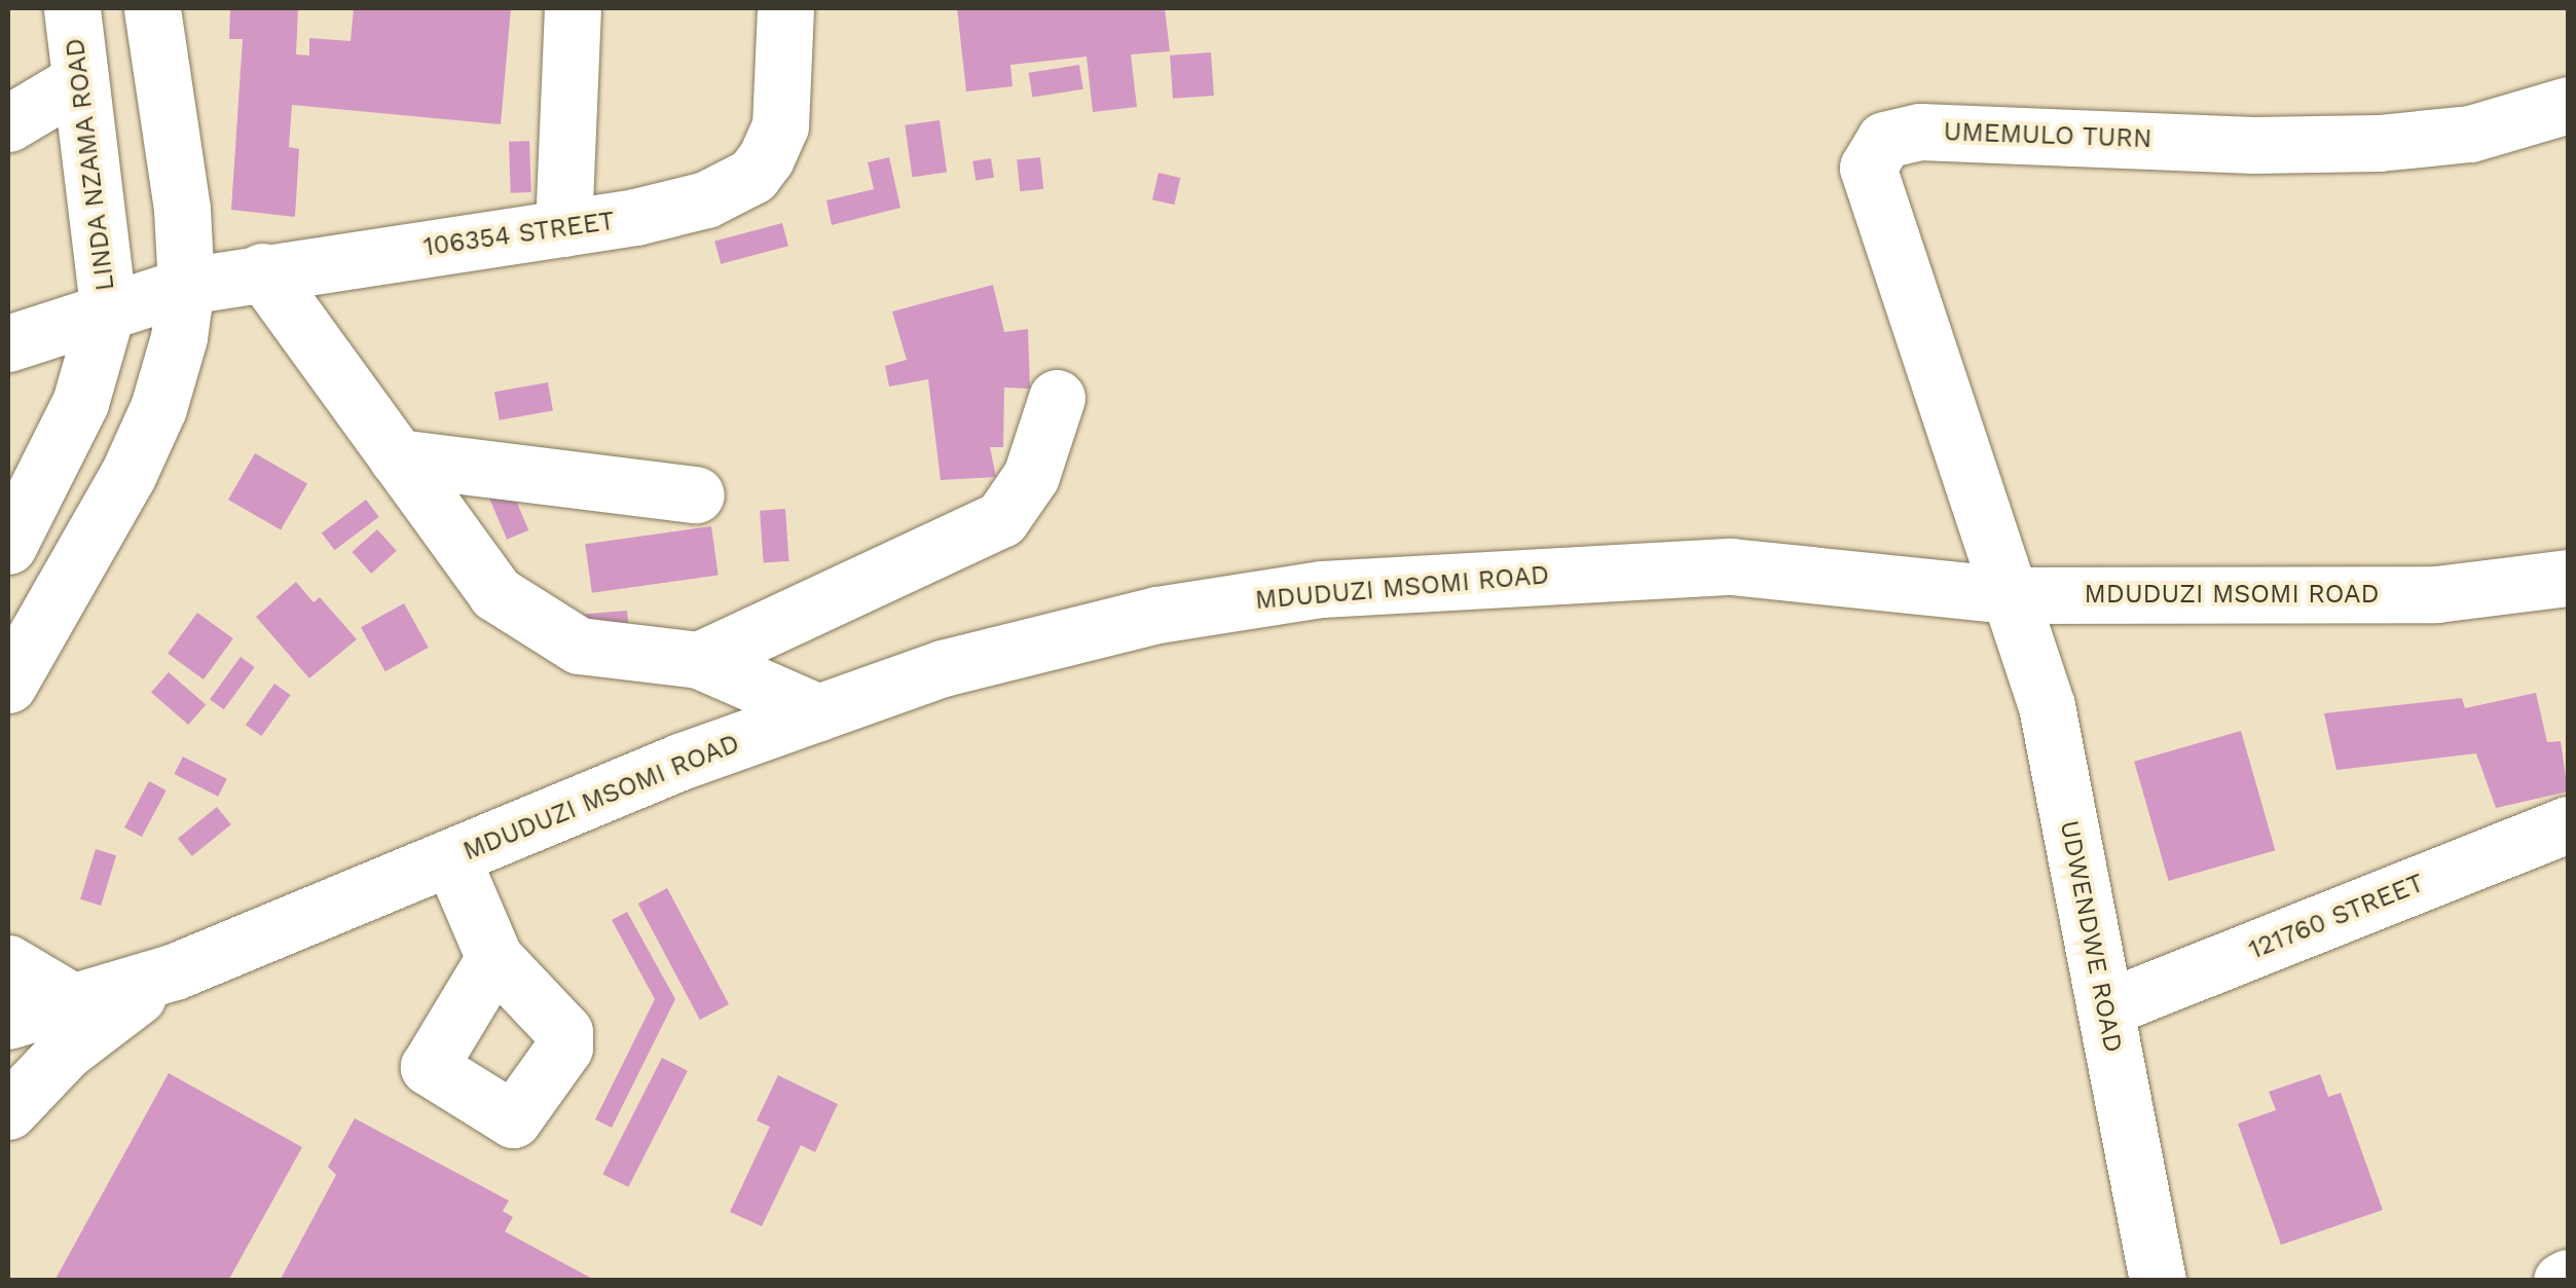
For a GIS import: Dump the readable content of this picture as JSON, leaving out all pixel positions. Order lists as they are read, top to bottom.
{
  "streets": {
    "street": [
      "UMEMULO TURN",
      "LINDA NZAMA ROAD",
      "106354 STREET",
      "MDUDUZI MSOMI ROAD",
      "121760 STREET",
      "UDWENDWE ROAD"
    ]
  },
  "crossings": [
    ["UMEMULO TURN", "MDUDUZI MSOMI ROAD"],
    ["UMEMULO TURN", "UDWENDWE ROAD"],
    ["LINDA NZAMA ROAD", "106354 STREET"],
    ["MDUDUZI MSOMI ROAD", "UDWENDWE ROAD"],
    ["121760 STREET", "UDWENDWE ROAD"]
  ]
}
